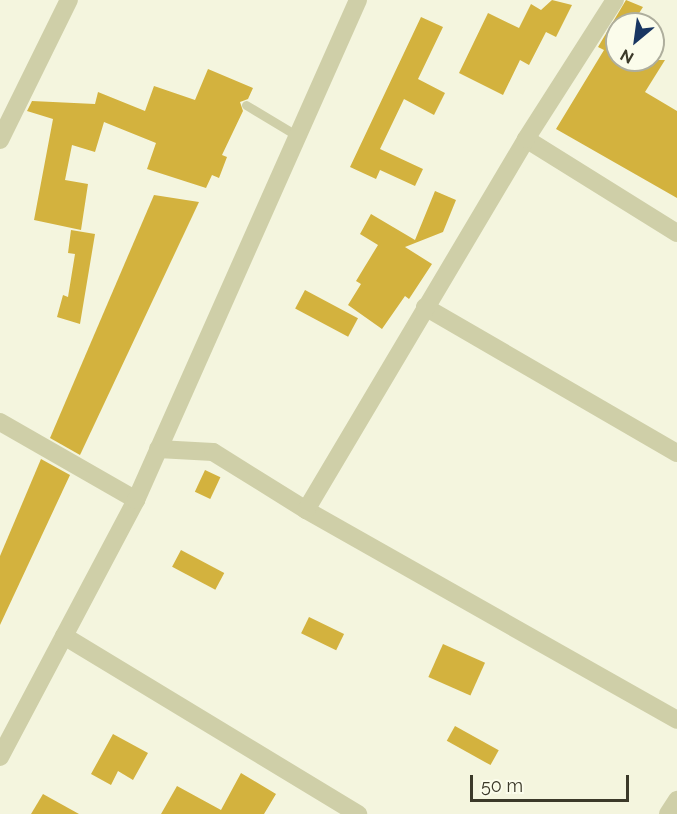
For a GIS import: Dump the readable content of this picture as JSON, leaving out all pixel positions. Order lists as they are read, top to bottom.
{
  "scale_bar": "50 m",
  "north": "bottom left"
}
